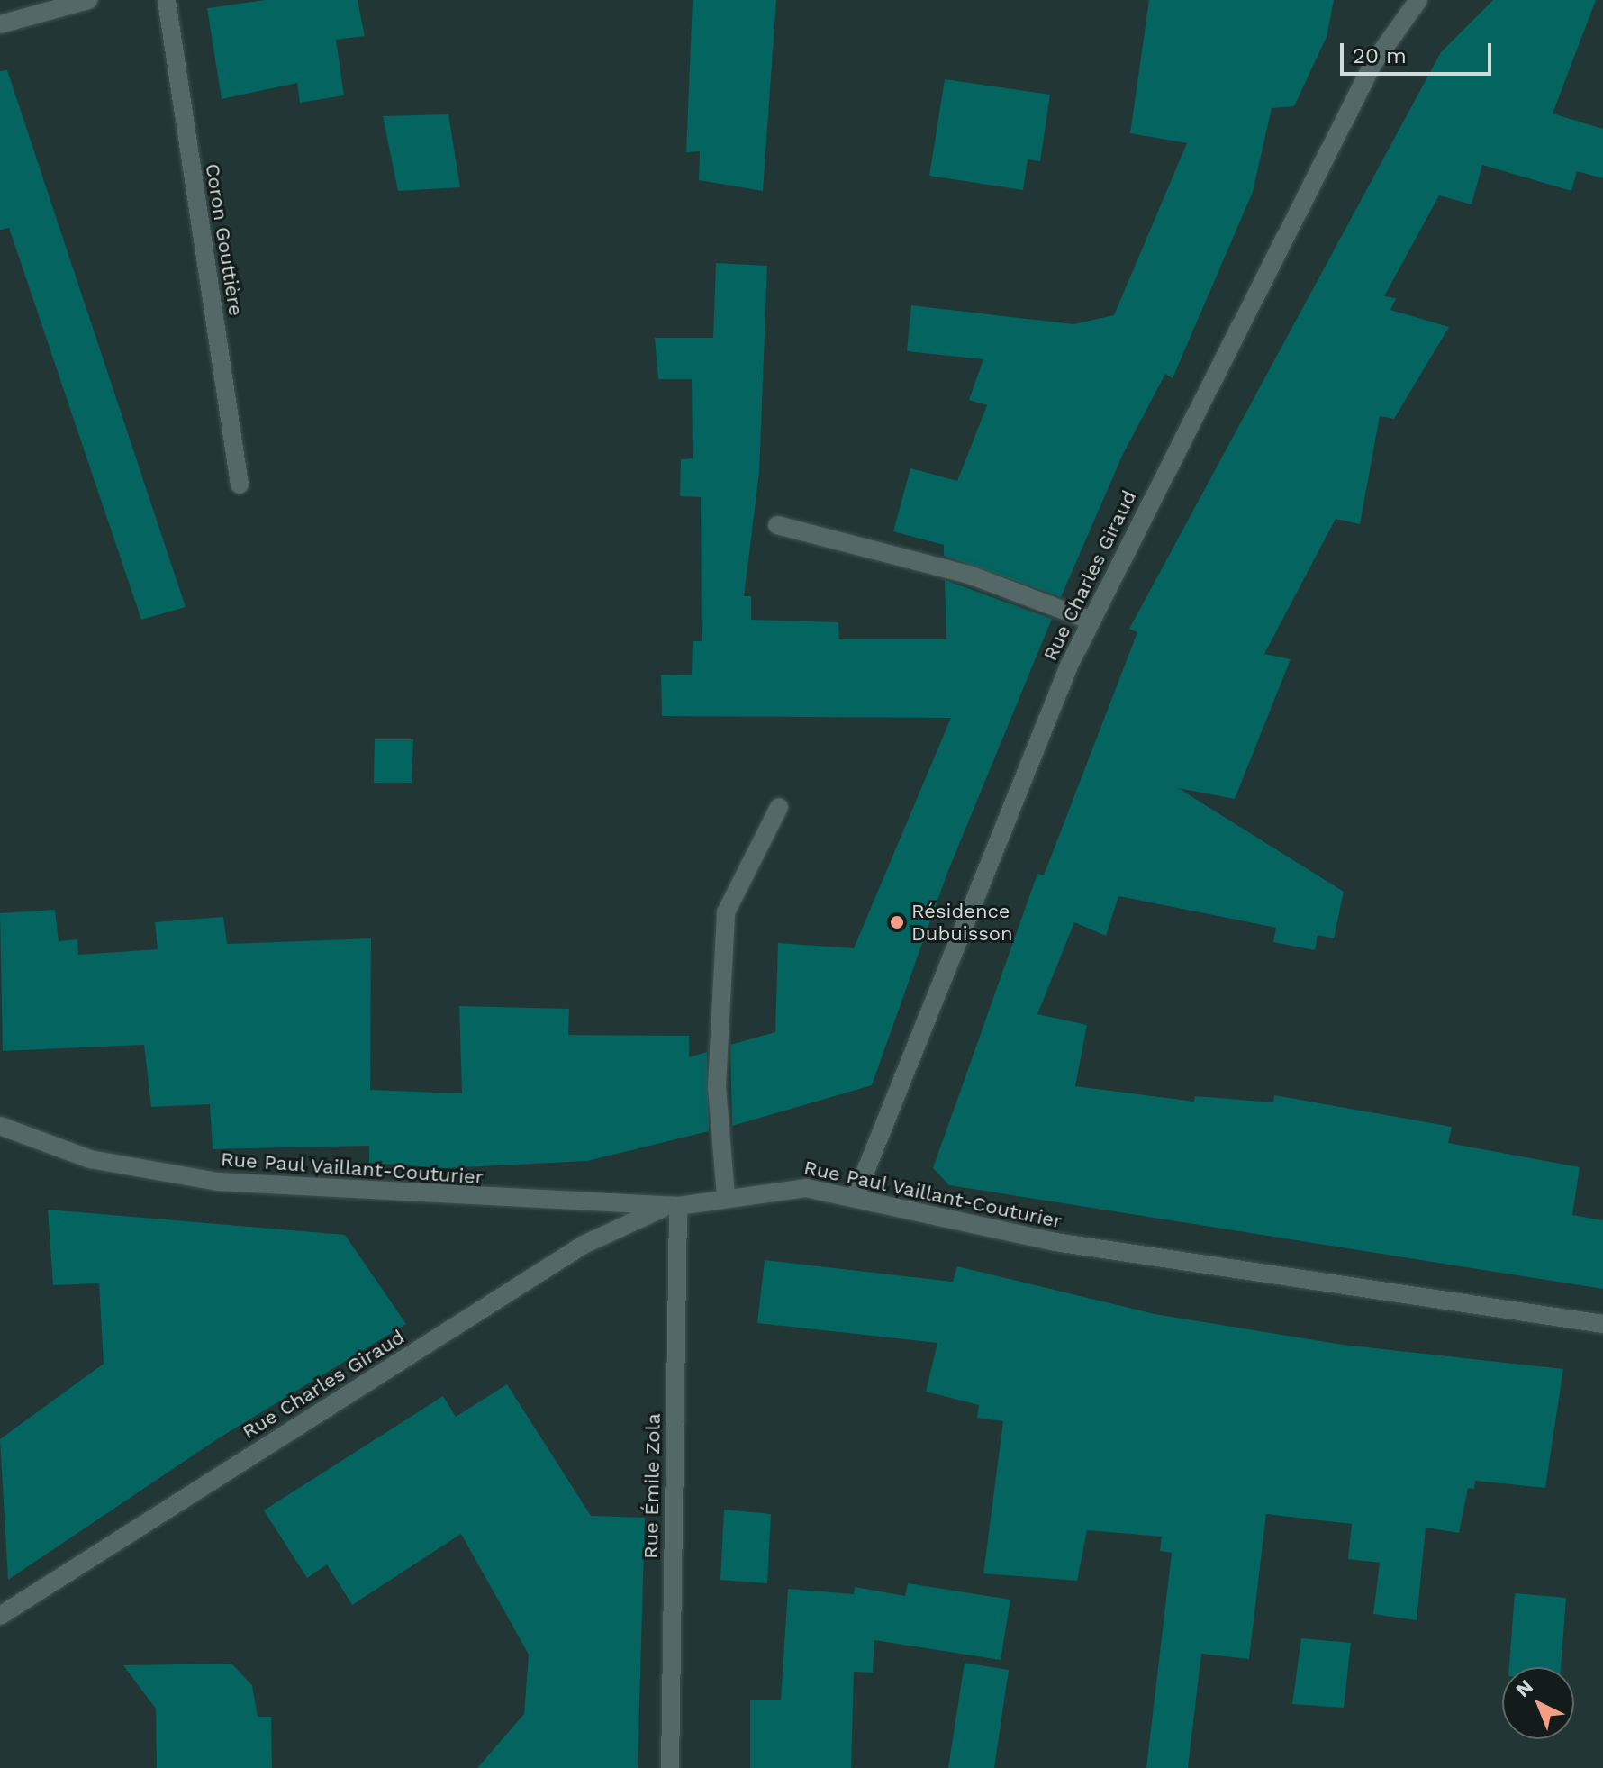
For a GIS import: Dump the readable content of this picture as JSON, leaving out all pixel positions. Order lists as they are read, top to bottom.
{
  "streets": {
    "street": [
      "Coron Gouttière",
      "Rue Charles Giraud",
      "Rue Paul Vaillant-Couturier",
      "Rue Émile Zola"
    ]
  },
  "crossings": [
    ["Rue Charles Giraud", "Rue Paul Vaillant-Couturier"],
    ["Rue Charles Giraud", "Rue Émile Zola"],
    ["Rue Paul Vaillant-Couturier", "Rue Émile Zola"]
  ],
  "places": ["Résidence Dubuisson"],
  "scale_bar": "20 m",
  "north": "top left"
}
